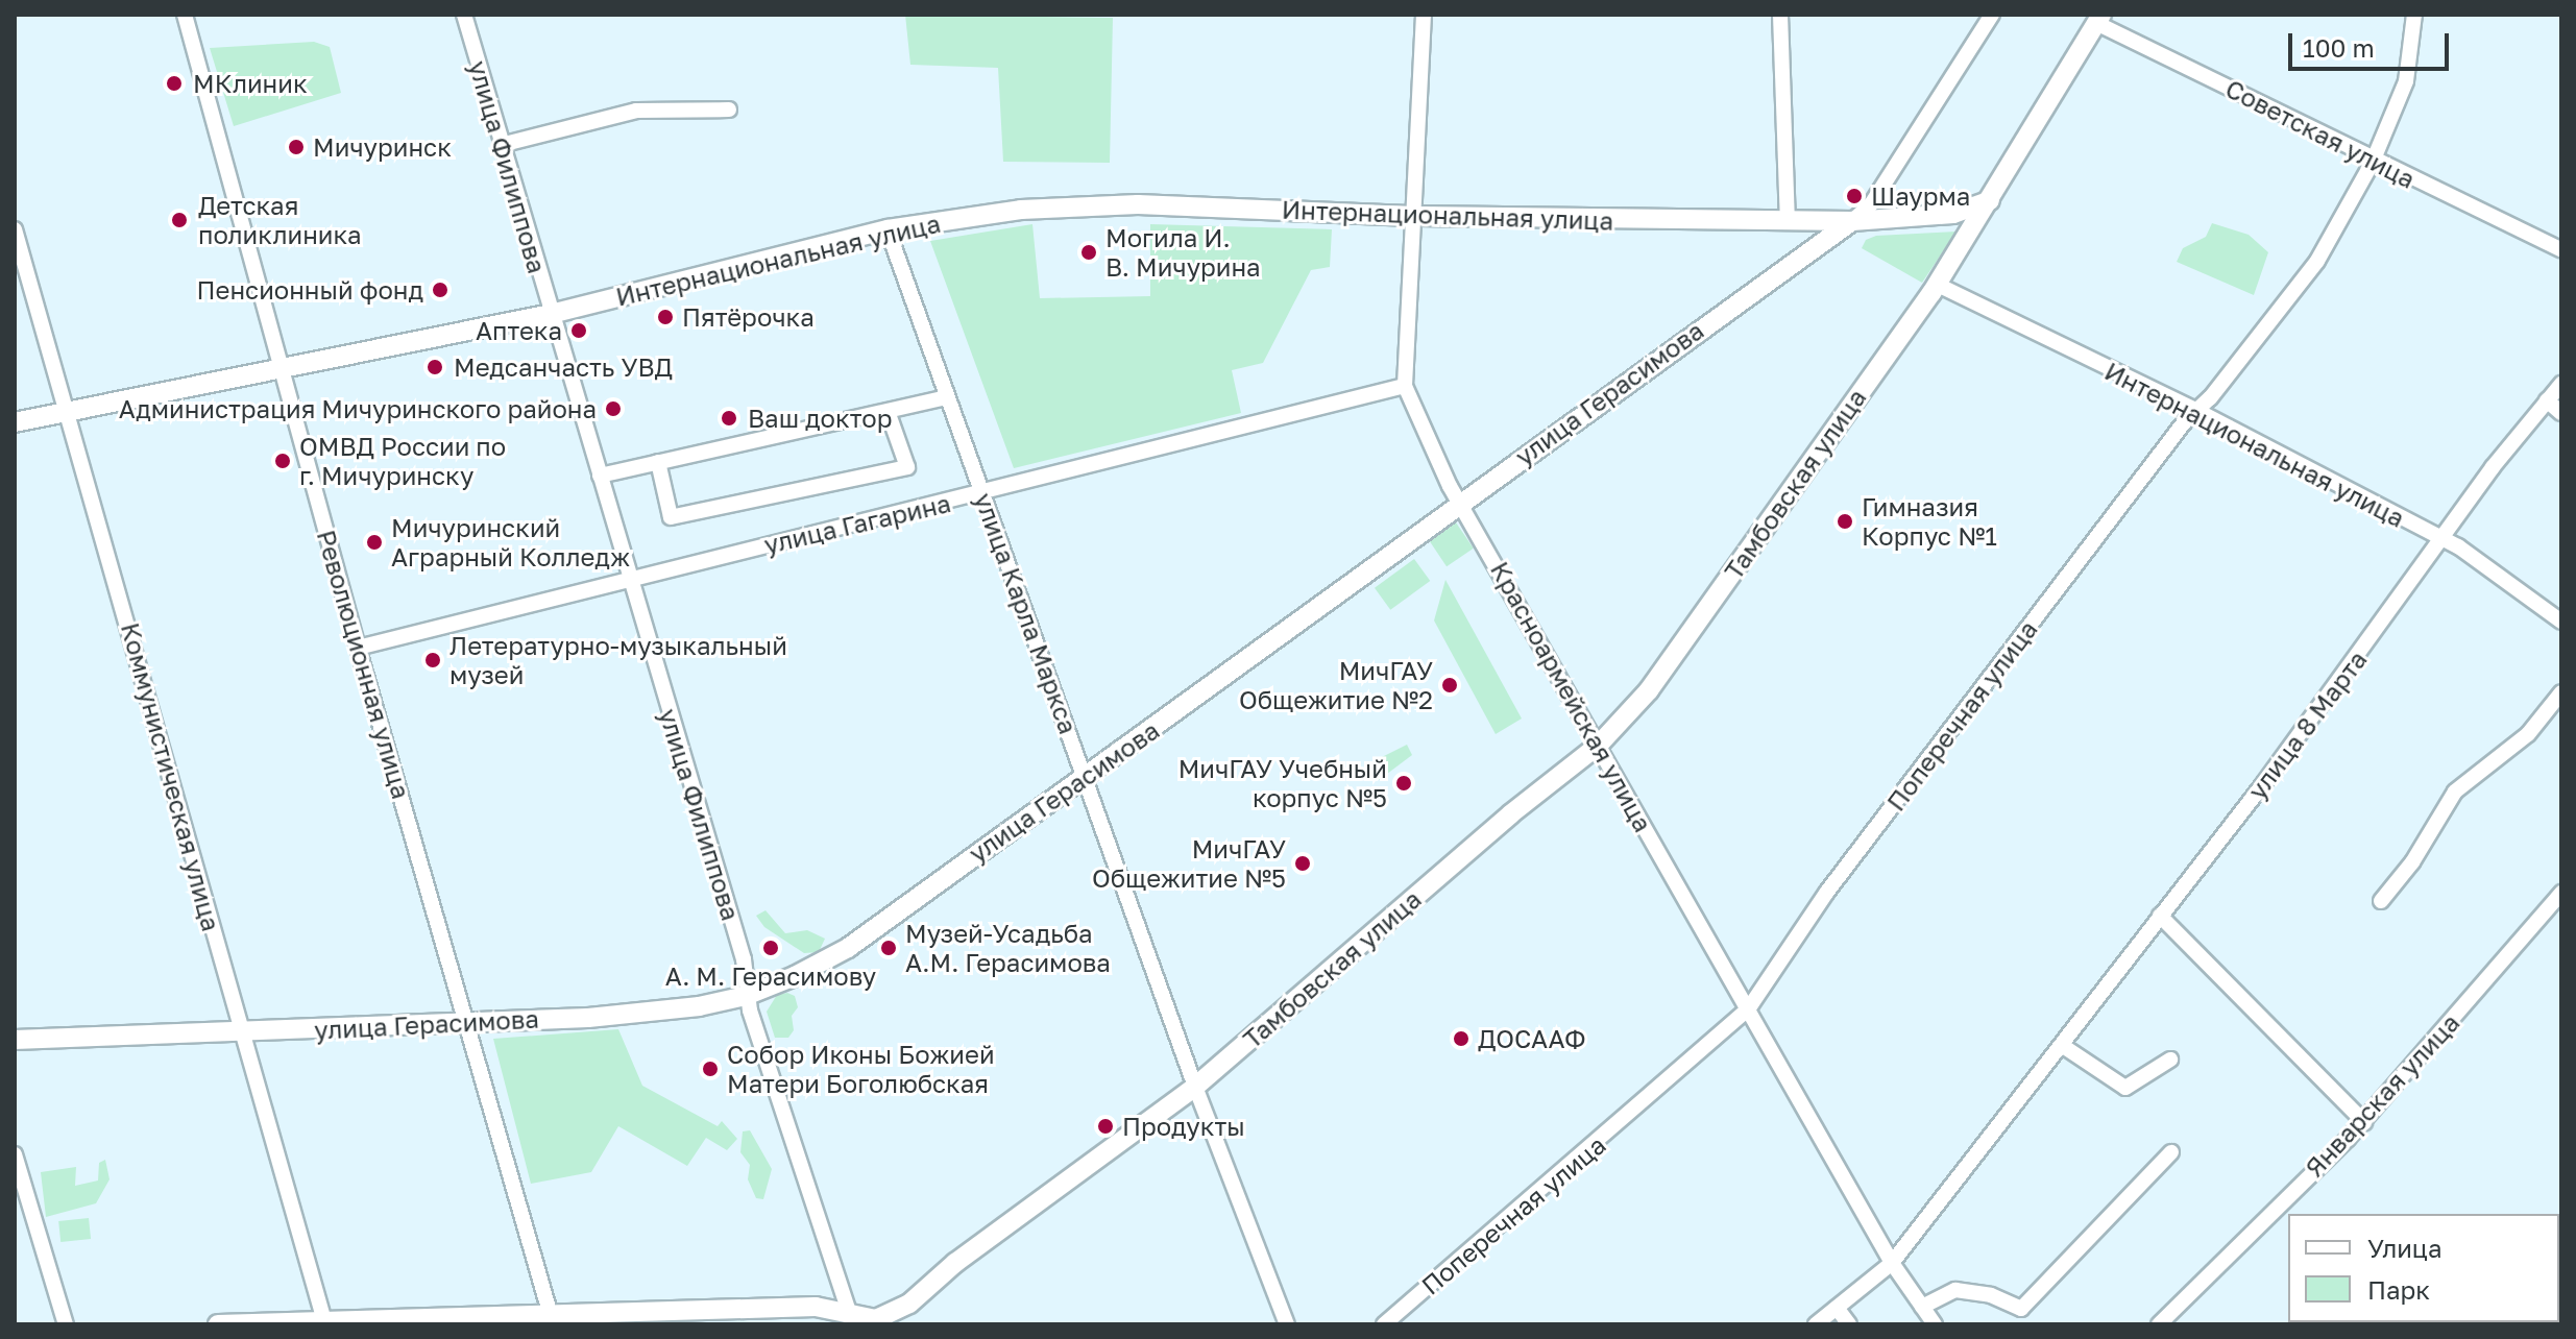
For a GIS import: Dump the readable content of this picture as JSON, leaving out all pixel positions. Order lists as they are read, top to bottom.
{
  "streets": {
    "main road": ["Интернациональная улица", "улица Герасимова", "Тамбовская улица"],
    "street": [
      "Советская улица",
      "улица Филиппова",
      "улица Гагарина",
      "улица Карла Маркса",
      "Революционная улица",
      "Красноармейская улица",
      "Поперечная улица",
      "улица 8 Марта",
      "Коммунистическая улица",
      "Январская улица"
    ]
  },
  "crossings": [
    ["Советская улица", "Тамбовская улица"],
    ["Советская улица", "Поперечная улица"],
    ["улица Филиппова", "Интернациональная улица"],
    ["улица Филиппова", "улица Герасимова"],
    ["улица Филиппова", "Тамбовская улица"],
    ["улица Филиппова", "улица Гагарина"],
    ["Интернациональная улица", "улица Герасимова"],
    ["Интернациональная улица", "Тамбовская улица"],
    ["Интернациональная улица", "улица Карла Маркса"],
    ["Интернациональная улица", "Революционная улица"],
    ["Интернациональная улица", "Красноармейская улица"],
    ["Интернациональная улица", "Поперечная улица"],
    ["Интернациональная улица", "улица 8 Марта"],
    ["Интернациональная улица", "Коммунистическая улица"],
    ["улица Герасимова", "улица Карла Маркса"],
    ["улица Герасимова", "Революционная улица"],
    ["улица Герасимова", "Красноармейская улица"],
    ["улица Герасимова", "Коммунистическая улица"],
    ["Тамбовская улица", "улица Карла Маркса"],
    ["Тамбовская улица", "Революционная улица"],
    ["Тамбовская улица", "Красноармейская улица"],
    ["Тамбовская улица", "Коммунистическая улица"],
    ["улица Гагарина", "улица Карла Маркса"],
    ["улица Гагарина", "Революционная улица"],
    ["улица Гагарина", "Красноармейская улица"],
    ["Красноармейская улица", "Поперечная улица"],
    ["Красноармейская улица", "улица 8 Марта"]
  ],
  "places": [
    "МКлиник",
    "Мичуринск",
    "Шаурма",
    "Детская поликлиника",
    "Могила И. В. Мичурина",
    "Пенсионный фонд",
    "Пятёрочка",
    "Аптека",
    "Медсанчасть УВД",
    "Администрация Мичуринского района",
    "Ваш доктор",
    "ОМВД России по г. Мичуринску",
    "Гимназия Корпус №1",
    "Мичуринский Аграрный Колледж",
    "Летературно-музыкальный музей",
    "МичГАУ Общежитие №2",
    "МичГАУ Учебный корпус №5",
    "МичГАУ Общежитие №5",
    "А. М. Герасимову",
    "Музей-Усадьба А.М. Герасимова",
    "ДОСААФ",
    "Собор Иконы Божией Матери Боголюбская",
    "Продукты"
  ],
  "legend": ["Улица", "Парк"],
  "scale_bar": "100 m"
}
